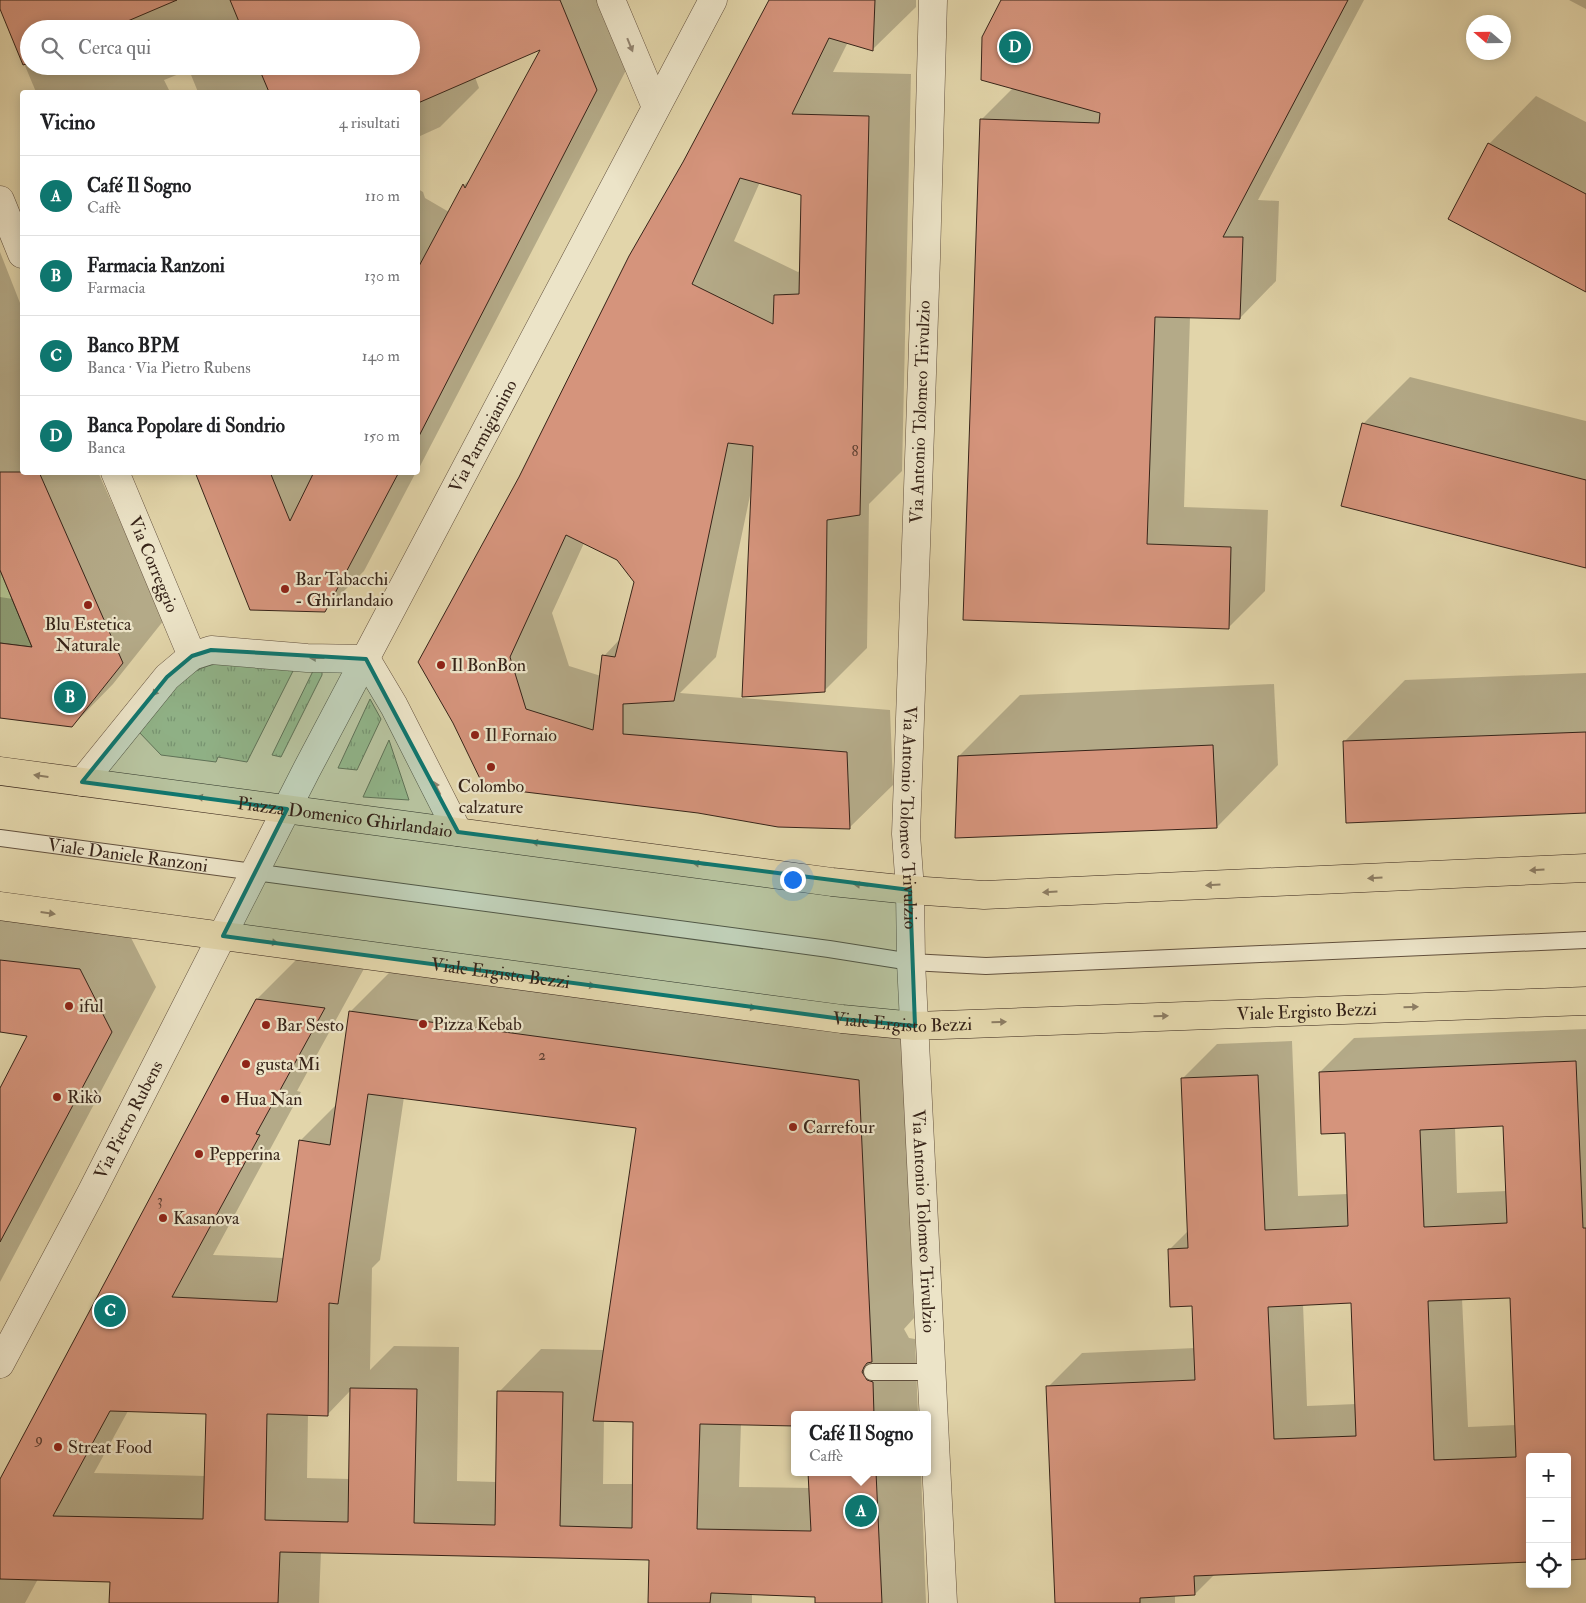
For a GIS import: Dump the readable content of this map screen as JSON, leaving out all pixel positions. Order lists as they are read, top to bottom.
{
  "streets": {
    "main road": ["Piazza Domenico Ghirlandaio", "Viale Ergisto Bezzi"],
    "street": [
      "Via Antonio Tolomeo Trivulzio",
      "Via Parmigianino",
      "Via Correggio",
      "Via Pietro Rubens"
    ],
    "lane": ["Viale Daniele Ranzoni"]
  },
  "crossings": [
    ["Via Antonio Tolomeo Trivulzio", "Viale Ergisto Bezzi"],
    ["Via Parmigianino", "Piazza Domenico Ghirlandaio"],
    ["Via Parmigianino", "Viale Daniele Ranzoni"],
    ["Via Parmigianino", "Via Pietro Rubens"],
    ["Viale Daniele Ranzoni", "Via Pietro Rubens"],
    ["Viale Ergisto Bezzi", "Via Pietro Rubens"]
  ],
  "one_way": ["Piazza Domenico Ghirlandaio"],
  "places": [
    "Bar Tabacchi - Ghirlandaio",
    "Blu Estetica Naturale",
    "Il BonBon",
    "Il Fornaio",
    "Colombo calzature",
    "iful",
    "Pizza Kebab",
    "Bar Sesto",
    "gusta Mi",
    "Rikò",
    "Hua Nan",
    "Carrefour",
    "Pepperina",
    "Kasanova",
    "Streat Food"
  ],
  "house_numbers": [
    "8",
    "2",
    "3",
    "9"
  ],
  "north": "left",
  "page": {
    "search": "Cerca qui",
    "pins": [
      "D",
      "B",
      "C",
      "A"
    ],
    "heading": ["Vicino", "4 risultati"],
    "list": [
      {
        "mark": "A",
        "name": "Café Il Sogno",
        "note": "Caffè",
        "value": "110 m"
      },
      {
        "mark": "B",
        "name": "Farmacia Ranzoni",
        "note": "Farmacia",
        "value": "130 m"
      },
      {
        "mark": "C",
        "name": "Banco BPM",
        "note": "Banca · Via Pietro Rubens",
        "value": "140 m"
      },
      {
        "mark": "D",
        "name": "Banca Popolare di Sondrio",
        "note": "Banca",
        "value": "150 m"
      }
    ],
    "popup": ["Café Il Sogno", "Caffè"],
    "map_buttons": ["+", "−"]
  }
}
